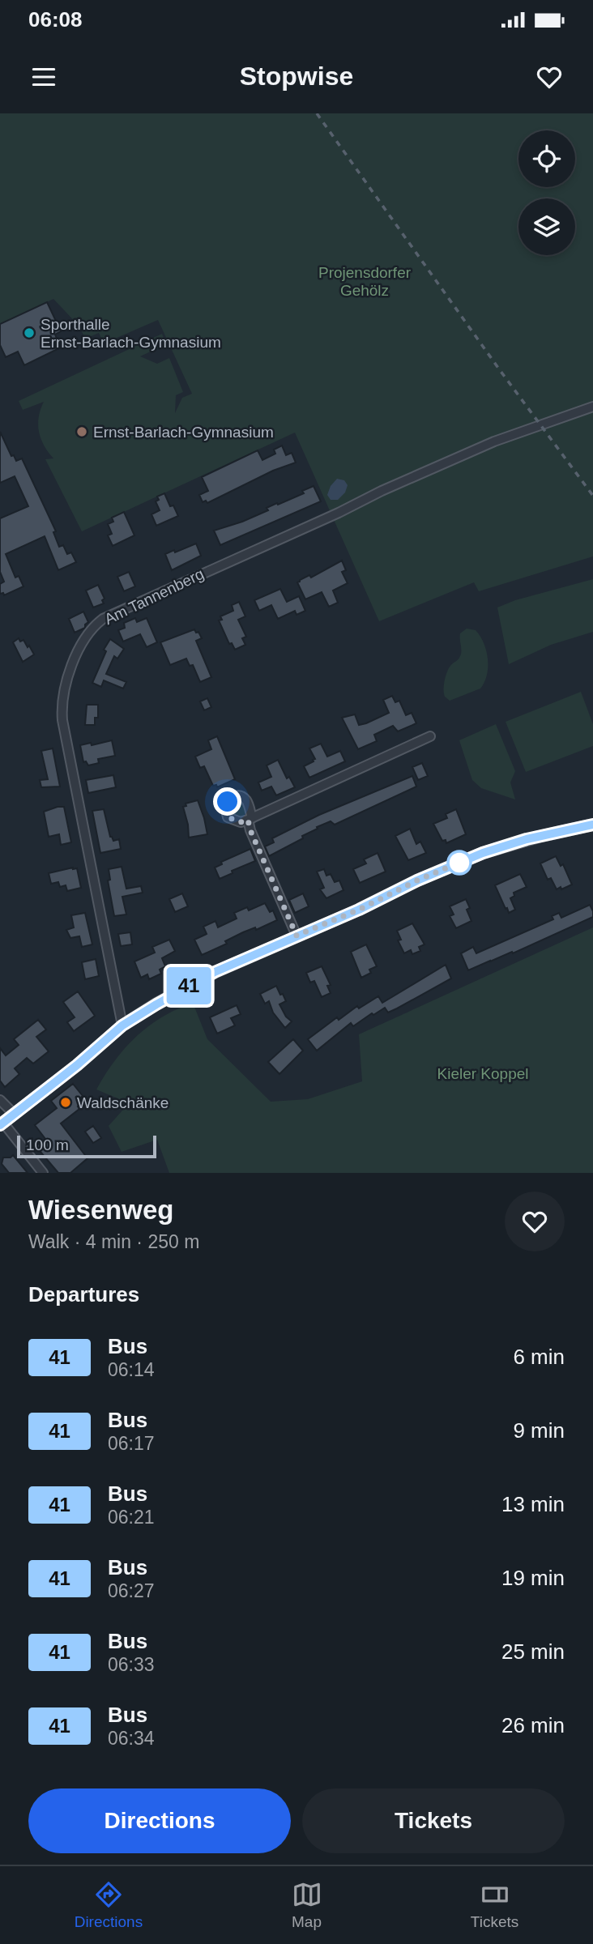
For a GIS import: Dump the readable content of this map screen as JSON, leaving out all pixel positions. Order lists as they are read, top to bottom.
{
  "streets": {
    "street": ["Am Tannenberg"]
  },
  "parks": ["Projensdorfer Gehölz", "Kieler Koppel"],
  "places": ["Sporthalle Ernst-Barlach-Gymnasium", "Ernst-Barlach-Gymnasium", "Waldschänke"],
  "lines": ["bus line 41"],
  "scale_bar": "100 m",
  "page": {
    "status": "06:08",
    "header": "Stopwise",
    "on_map": "41",
    "scale": "100 m",
    "heading": [
      ["Wiesenweg", "Walk · 4 min · 250 m"],
      "Departures"
    ],
    "list": [
      {
        "mark": "41",
        "name": "Bus",
        "note": "06:14",
        "value": "6 min"
      },
      {
        "mark": "41",
        "name": "Bus",
        "note": "06:17",
        "value": "9 min"
      },
      {
        "mark": "41",
        "name": "Bus",
        "note": "06:21",
        "value": "13 min"
      },
      {
        "mark": "41",
        "name": "Bus",
        "note": "06:27",
        "value": "19 min"
      },
      {
        "mark": "41",
        "name": "Bus",
        "note": "06:33",
        "value": "25 min"
      },
      {
        "mark": "41",
        "name": "Bus",
        "note": "06:34",
        "value": "26 min"
      }
    ],
    "buttons": ["Directions", "Tickets"],
    "tabs": ["Directions", "Map", "Tickets"]
  }
}
